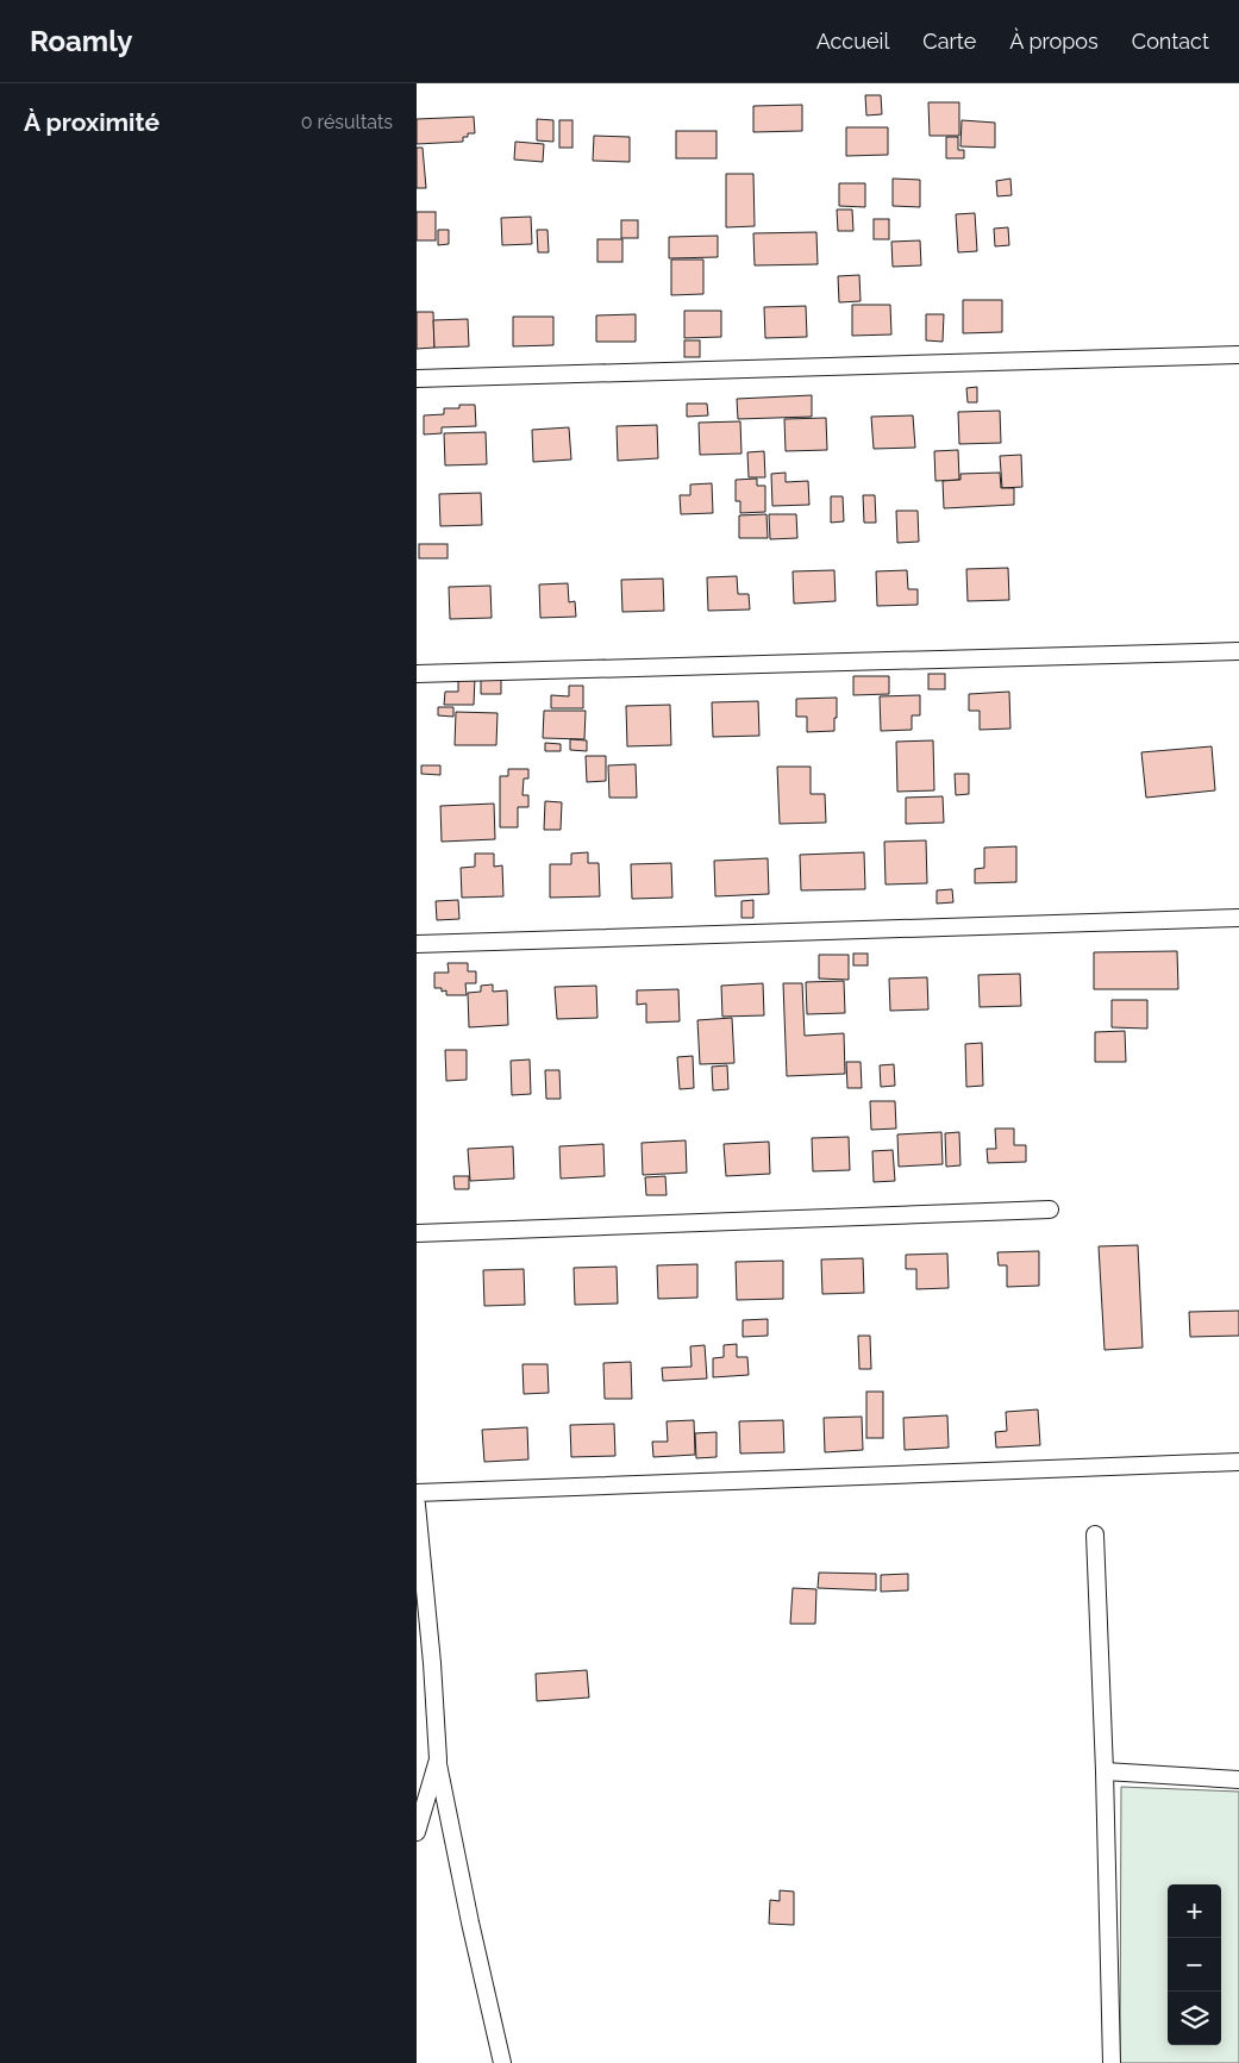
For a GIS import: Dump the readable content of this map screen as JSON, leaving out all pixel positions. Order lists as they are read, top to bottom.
{
  "page": {
    "header": "Roamly",
    "nav": [
      "Accueil",
      "Carte",
      "À propos",
      "Contact"
    ],
    "heading": ["À proximité", "0 résultats"],
    "map_buttons": ["+", "−"]
  }
}
